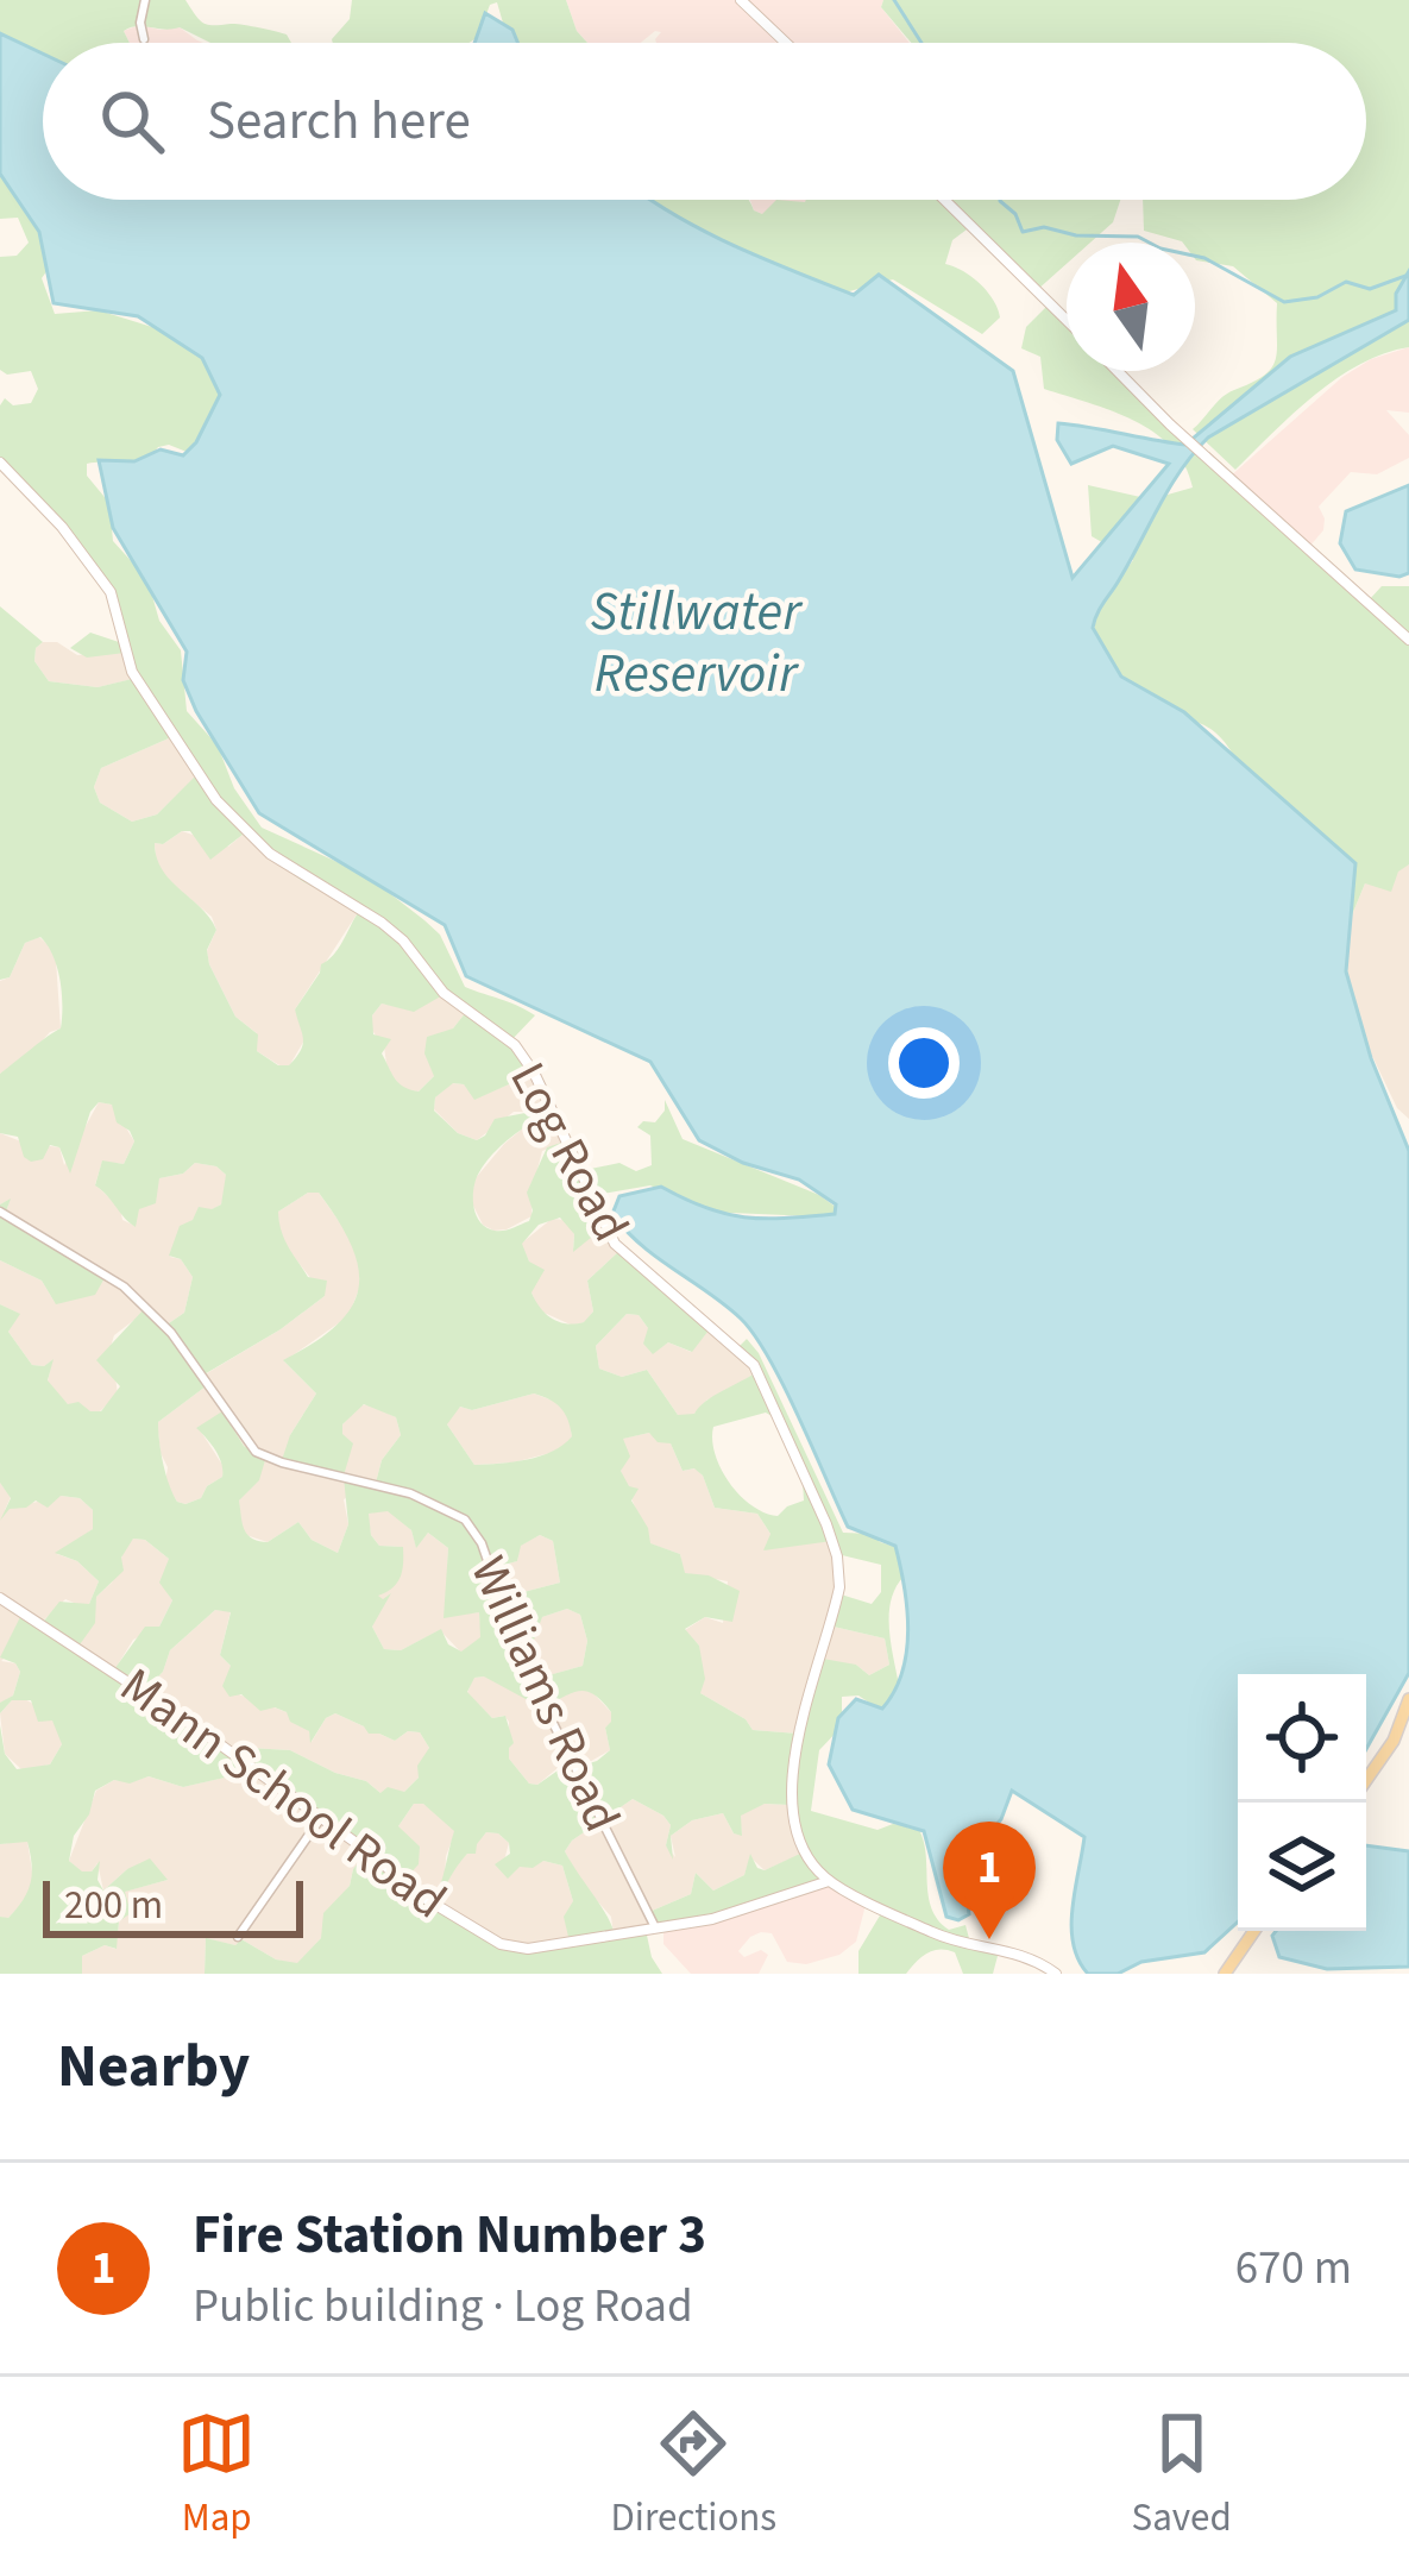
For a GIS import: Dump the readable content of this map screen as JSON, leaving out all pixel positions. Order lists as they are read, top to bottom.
{
  "streets": {
    "street": ["Log Road", "Williams Road", "Mann School Road"]
  },
  "crossings": [
    ["Log Road", "Mann School Road"],
    ["Williams Road", "Mann School Road"]
  ],
  "water": ["Stillwater Reservoir"],
  "scale_bar": "200 m",
  "north": "top",
  "page": {
    "search": "Search here",
    "pins": "1",
    "scale": "200 m",
    "heading": "Nearby",
    "list": [
      {
        "mark": "1",
        "name": "Fire Station Number 3",
        "note": "Public building · Log Road",
        "value": "670 m"
      }
    ],
    "nav": ["Map", "Directions", "Saved"]
  }
}
